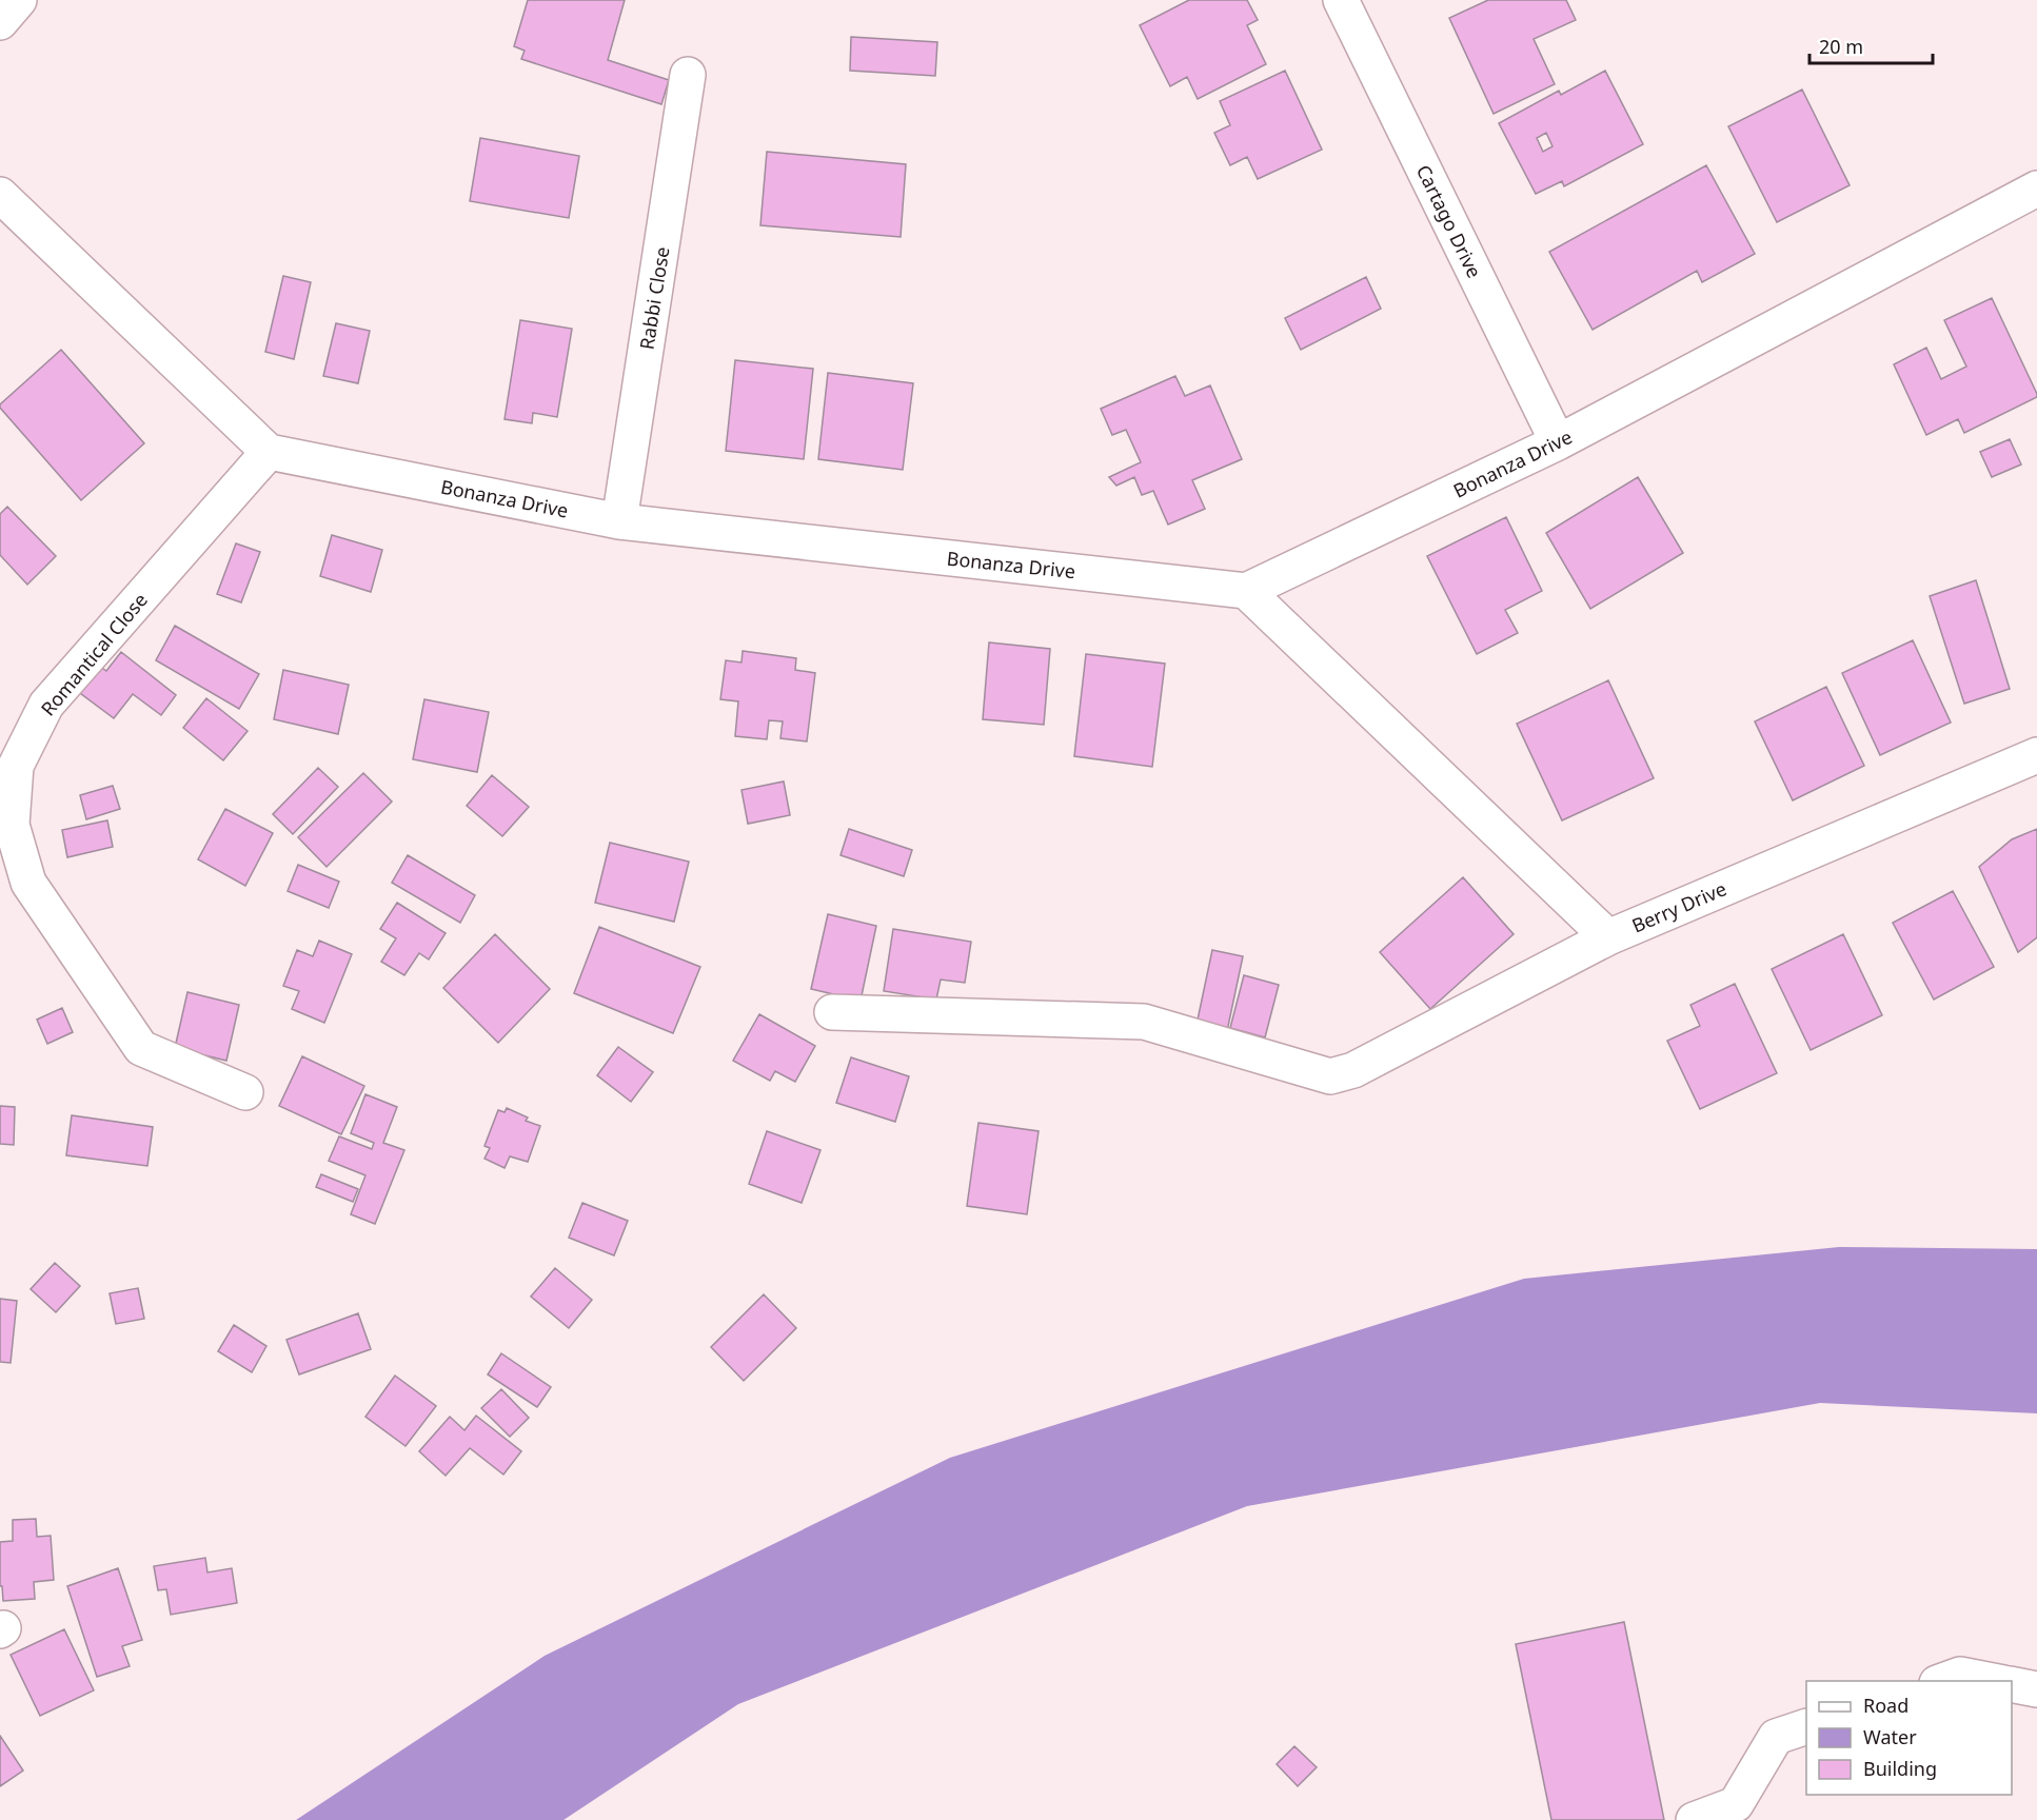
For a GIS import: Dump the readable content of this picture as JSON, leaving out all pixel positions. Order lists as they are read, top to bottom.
{
  "streets": {
    "street": [
      "Cartago Drive",
      "Rabbi Close",
      "Bonanza Drive",
      "Romantical Close",
      "Berry Drive"
    ]
  },
  "crossings": [
    ["Cartago Drive", "Bonanza Drive"],
    ["Rabbi Close", "Bonanza Drive"],
    ["Bonanza Drive", "Romantical Close"]
  ],
  "legend": ["Road", "Water", "Building"],
  "scale_bar": "20 m"
}
